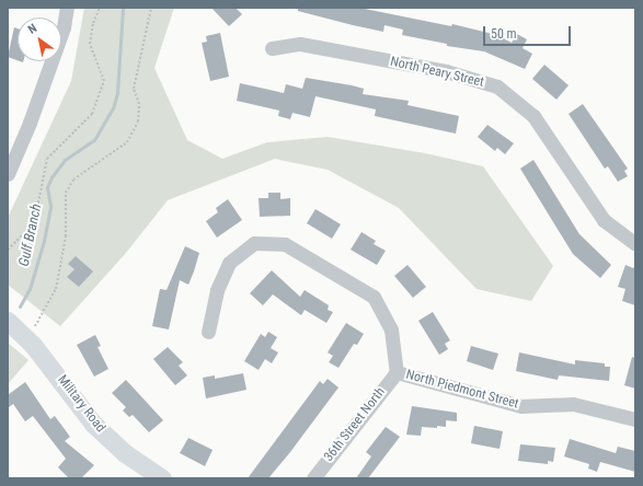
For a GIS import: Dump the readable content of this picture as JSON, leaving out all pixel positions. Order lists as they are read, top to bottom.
{
  "streets": {
    "main road": ["Military Road"],
    "street": ["North Peary Street", "North Piedmont Street", "36th Street North"]
  },
  "crossings": [
    ["North Piedmont Street", "36th Street North"]
  ],
  "water": ["Gulf Branch"],
  "scale_bar": "50 m",
  "north": "top left"
}
